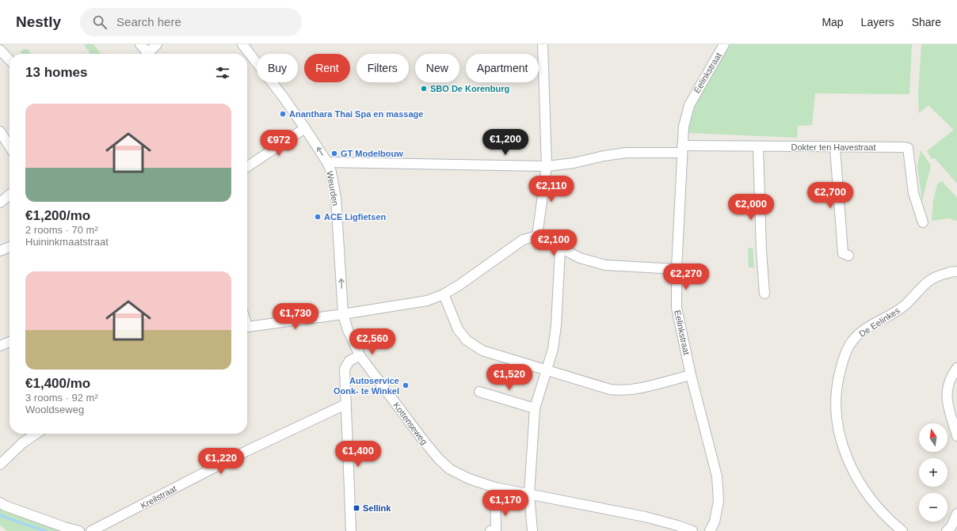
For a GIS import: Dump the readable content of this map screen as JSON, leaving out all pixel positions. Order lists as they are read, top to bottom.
{
  "streets": {
    "street": [
      "Eelinkstraat",
      "Dokter ten Havestraat",
      "Weurden",
      "De Eelinkes",
      "Kottenseweg",
      "Kreilstraat"
    ]
  },
  "crossings": [
    ["Eelinkstraat", "Dokter ten Havestraat"],
    ["Dokter ten Havestraat", "Weurden"],
    ["Weurden", "Kottenseweg"]
  ],
  "one_way": ["Weurden"],
  "places": {
    "other": [
      "SBO De Korenburg",
      "Ananthara Thai Spa en massage",
      "GT Modelbouw",
      "ACE Ligfietsen",
      "Autoservice Oonk- te Winkel"
    ],
    "transit": ["Sellink"]
  },
  "north": "top",
  "page": {
    "header": "Nestly",
    "search": "Search here",
    "nav": ["Map", "Layers", "Share"],
    "chip": [
      "Buy",
      "Rent",
      "Filters",
      "New",
      "Apartment"
    ],
    "heading": "13 homes",
    "list": [
      {
        "name": "€1,200/mo",
        "note": "2 rooms · 70 m² · Huininkmaatstraat"
      },
      {
        "name": "€1,400/mo",
        "note": "3 rooms · 92 m² · Wooldseweg"
      }
    ],
    "price": [
      "€1,200",
      "€972",
      "€2,110",
      "€2,700",
      "€2,000",
      "€2,100",
      "€2,270",
      "€1,730",
      "€2,560",
      "€1,520",
      "€1,400",
      "€1,220",
      "€1,170"
    ],
    "map_buttons": ["+", "−"]
  }
}
